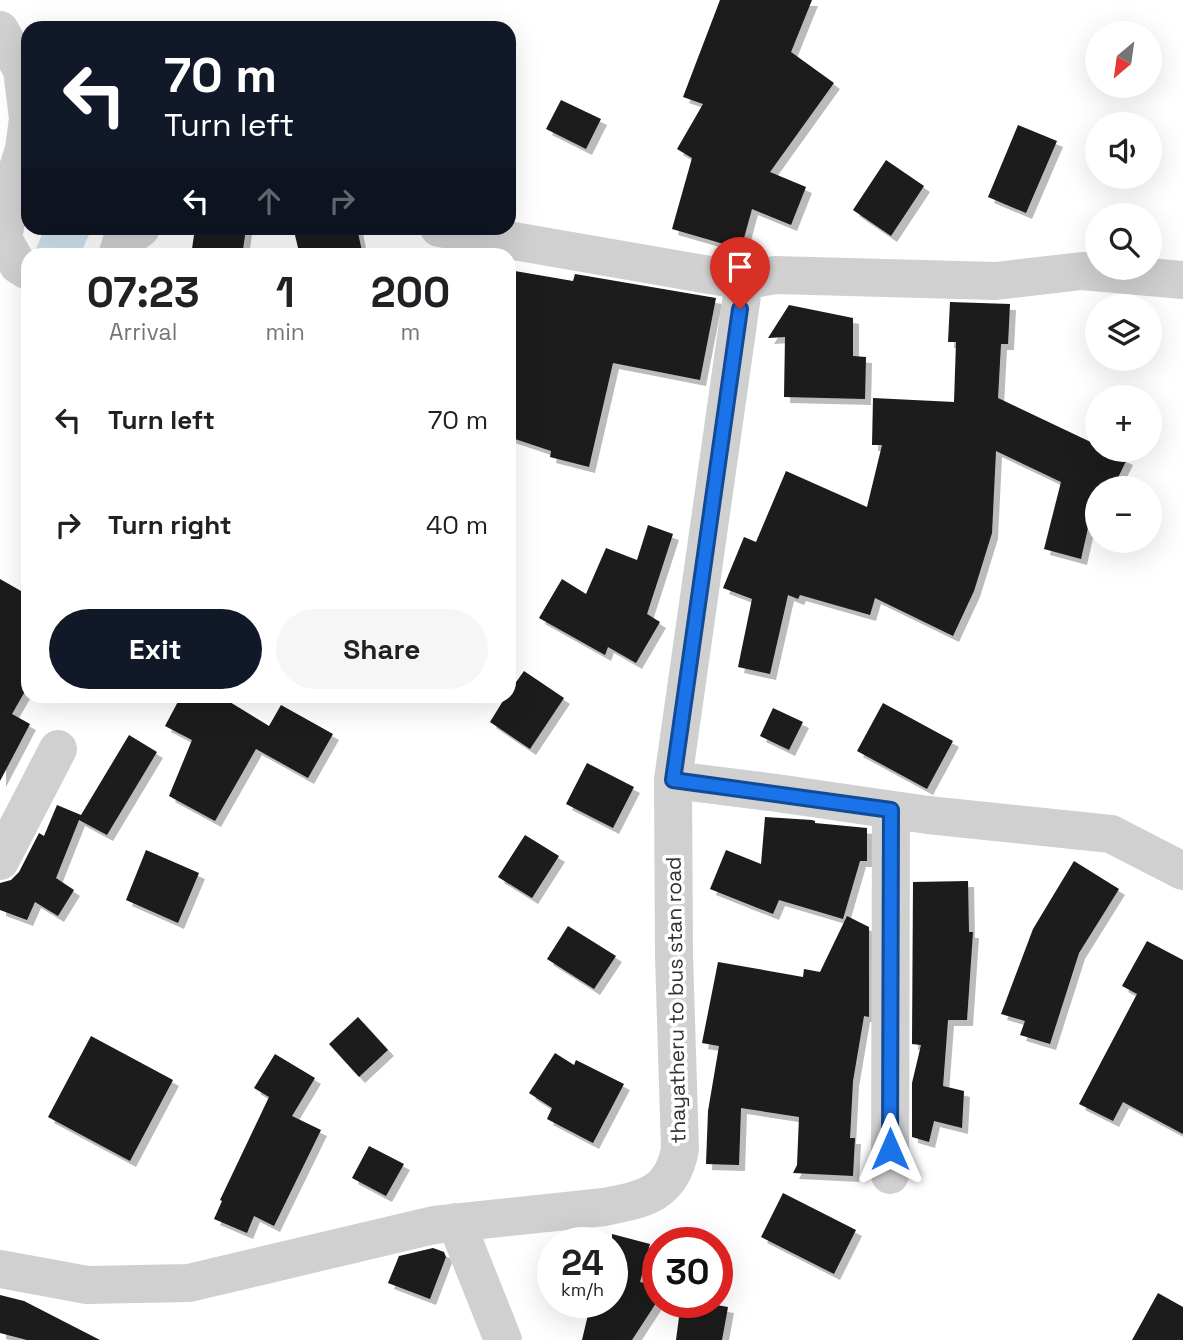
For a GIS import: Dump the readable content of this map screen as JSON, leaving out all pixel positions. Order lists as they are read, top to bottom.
{
  "streets": {
    "street": ["thayatheru to bus stan road"]
  },
  "north": "bottom left",
  "page": {
    "map_buttons": ["+", "−"],
    "turn": ["70 m", "Turn left"],
    "eta": [
      "07:23",
      "Arrival",
      "1",
      "min",
      "200",
      "m"
    ],
    "list": [
      {
        "name": "Turn left",
        "value": "70 m"
      },
      {
        "name": "Turn right",
        "value": "40 m"
      }
    ],
    "buttons": ["Exit", "Share"],
    "speed": "24 km/h",
    "limit": "30"
  }
}
